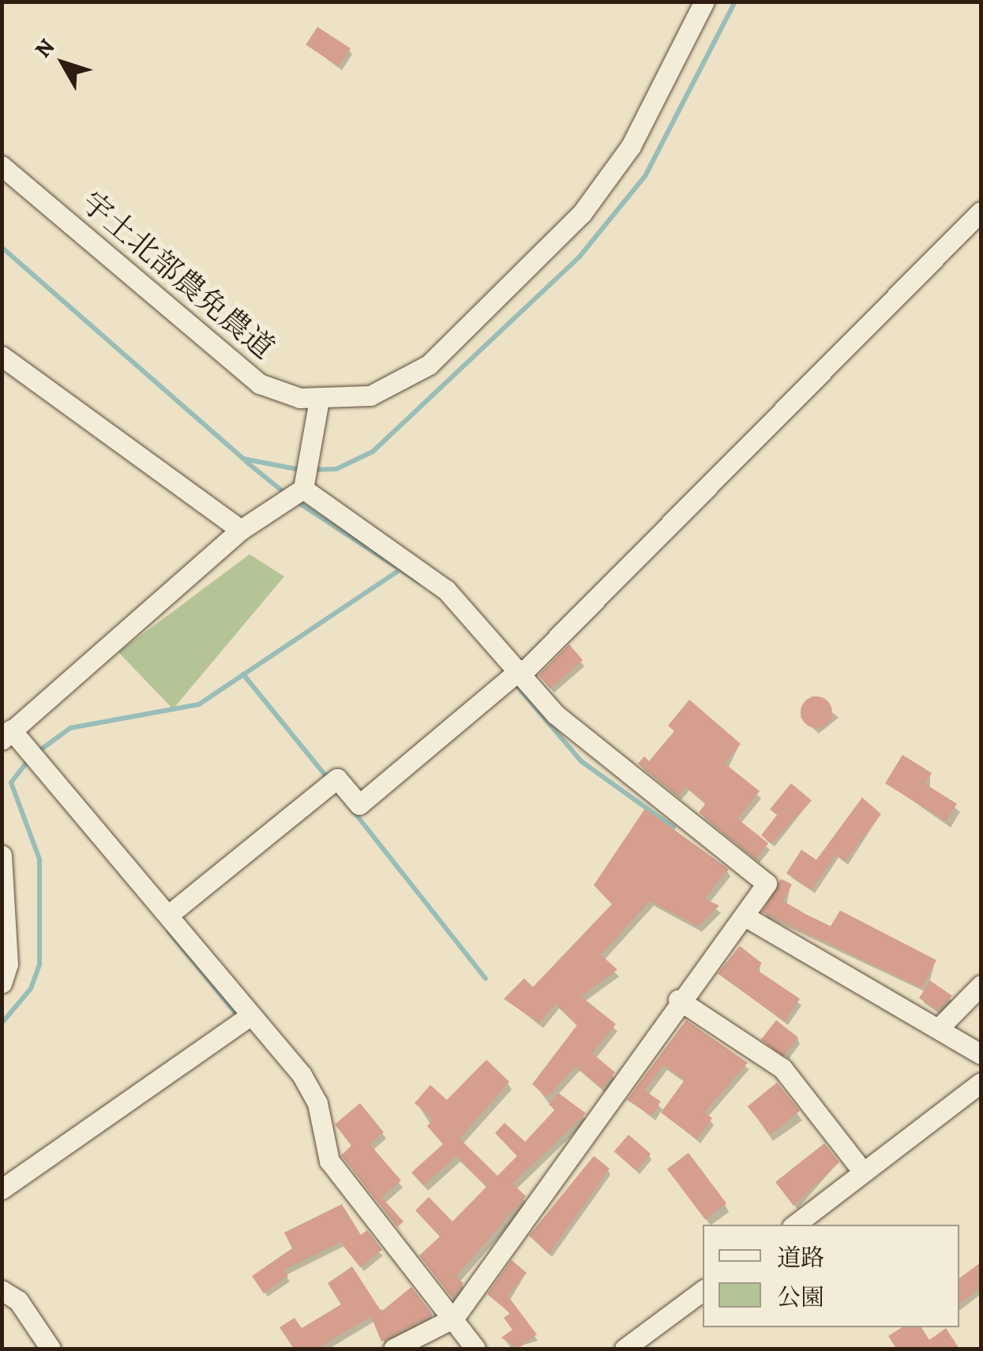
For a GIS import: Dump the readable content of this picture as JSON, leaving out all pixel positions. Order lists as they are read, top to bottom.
{
  "streets": {
    "street": ["宇土北部農免農道"]
  },
  "legend": ["道路", "公園"],
  "north": "top left"
}
